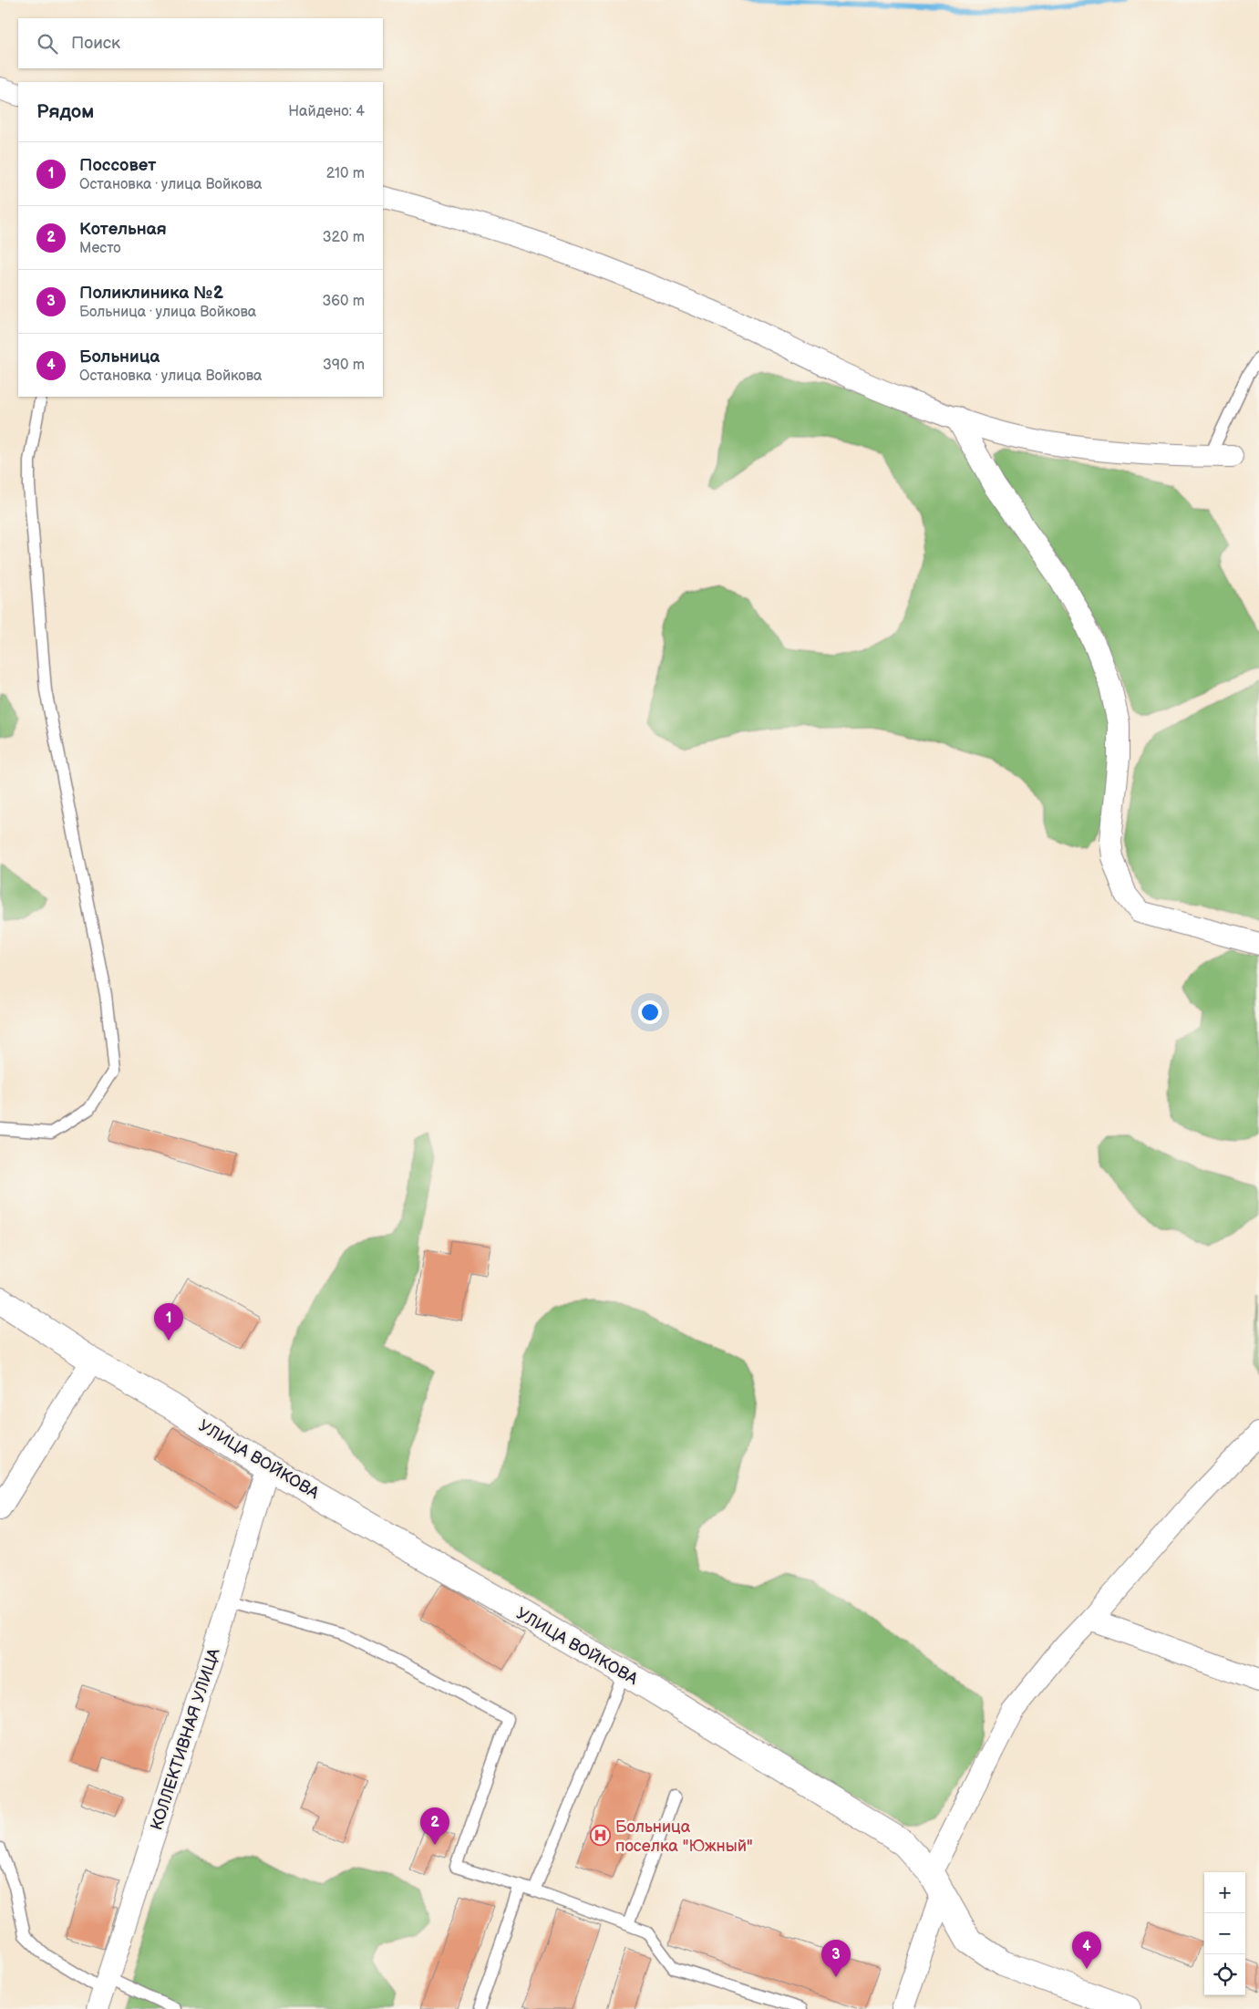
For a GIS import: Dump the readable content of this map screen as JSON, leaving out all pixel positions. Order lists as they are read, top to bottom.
{
  "streets": {
    "street": ["УЛИЦА ВОЙКОВА", "КОЛЛЕКТИВНАЯ УЛИЦА"]
  },
  "crossings": [
    ["УЛИЦА ВОЙКОВА", "КОЛЛЕКТИВНАЯ УЛИЦА"]
  ],
  "places": {
    "hospital": ["Больница поселка \"Южный\""]
  },
  "page": {
    "search": "Поиск",
    "heading": ["Рядом", "Найдено: 4"],
    "list": [
      {
        "mark": "1",
        "name": "Поссовет",
        "note": "Остановка · улица Войкова",
        "value": "210 m"
      },
      {
        "mark": "2",
        "name": "Котельная",
        "note": "Место",
        "value": "320 m"
      },
      {
        "mark": "3",
        "name": "Поликлиника №2",
        "note": "Больница · улица Войкова",
        "value": "360 m"
      },
      {
        "mark": "4",
        "name": "Больница",
        "note": "Остановка · улица Войкова",
        "value": "390 m"
      }
    ],
    "pins": [
      "1",
      "2",
      "4",
      "3"
    ],
    "map_buttons": ["+", "−"]
  }
}
